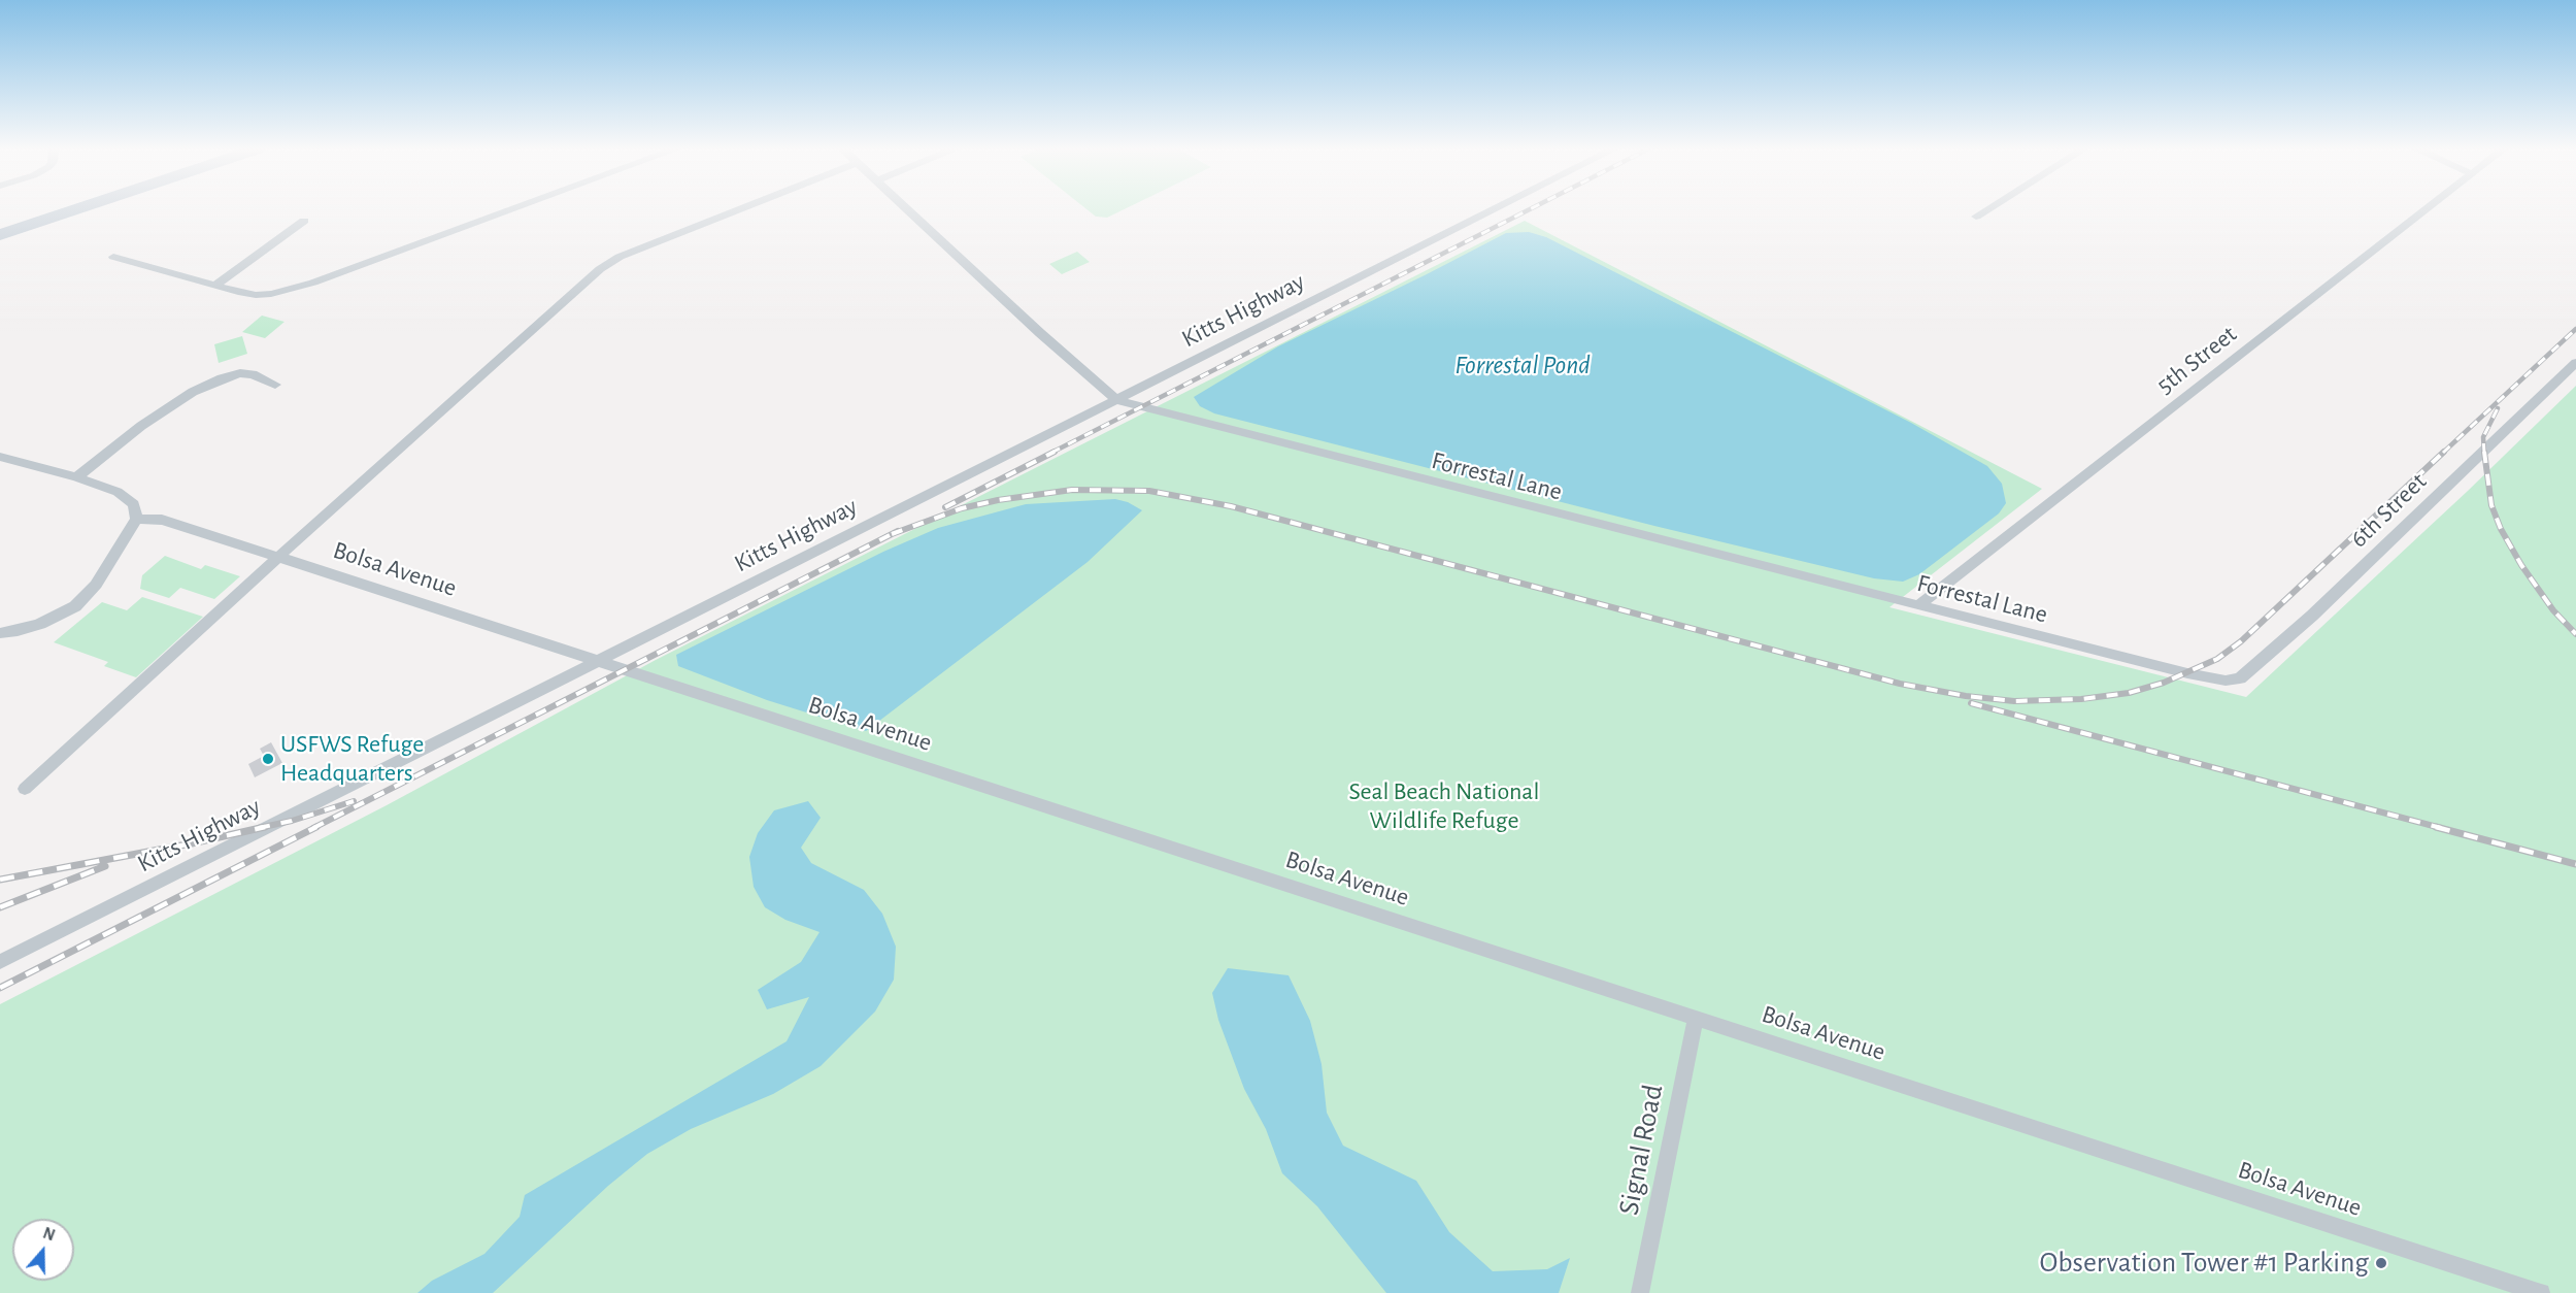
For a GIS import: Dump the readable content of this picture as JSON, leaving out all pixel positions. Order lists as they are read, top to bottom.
{
  "streets": {
    "street": [
      "Kitts Highway",
      "5th Street",
      "Forrestal Lane",
      "6th Street",
      "Bolsa Avenue",
      "Signal Road"
    ]
  },
  "crossings": [
    ["Kitts Highway", "Forrestal Lane"],
    ["Kitts Highway", "Bolsa Avenue"],
    ["5th Street", "Forrestal Lane"],
    ["Forrestal Lane", "6th Street"],
    ["Bolsa Avenue", "Signal Road"]
  ],
  "water": ["Forrestal Pond"],
  "parks": ["Seal Beach National Wildlife Refuge"],
  "places": ["USFWS Refuge Headquarters", "Observation Tower #1 Parking"],
  "north": "top"
}
